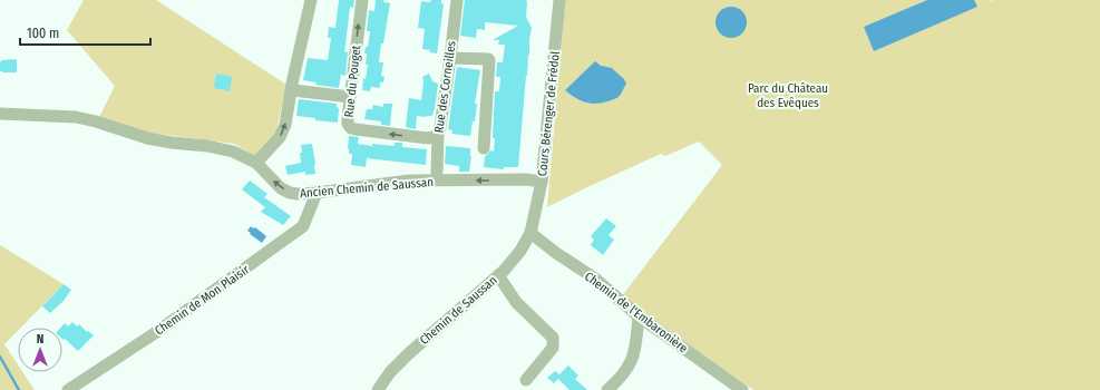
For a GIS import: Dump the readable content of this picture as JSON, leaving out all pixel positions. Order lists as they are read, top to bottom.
{
  "streets": {
    "street": [
      "Rue du Pouget",
      "Rue des Corneilles",
      "Cours Bérenger de Frédol",
      "Ancien Chemin de Saussan",
      "Chemin de Mon Plaisir",
      "Chemin de Saussan",
      "Chemin de l'Embaronière"
    ]
  },
  "crossings": [
    ["Rue du Pouget", "Rue des Corneilles"],
    ["Cours Bérenger de Frédol", "Ancien Chemin de Saussan"],
    ["Cours Bérenger de Frédol", "Chemin de Saussan"],
    ["Cours Bérenger de Frédol", "Chemin de l'Embaronière"],
    ["Ancien Chemin de Saussan", "Chemin de Mon Plaisir"],
    ["Chemin de Saussan", "Chemin de l'Embaronière"]
  ],
  "one_way": ["Ancien Chemin de Saussan"],
  "parks": ["Parc du Château des Evêques"],
  "scale_bar": "100 m",
  "north": "top"
}
